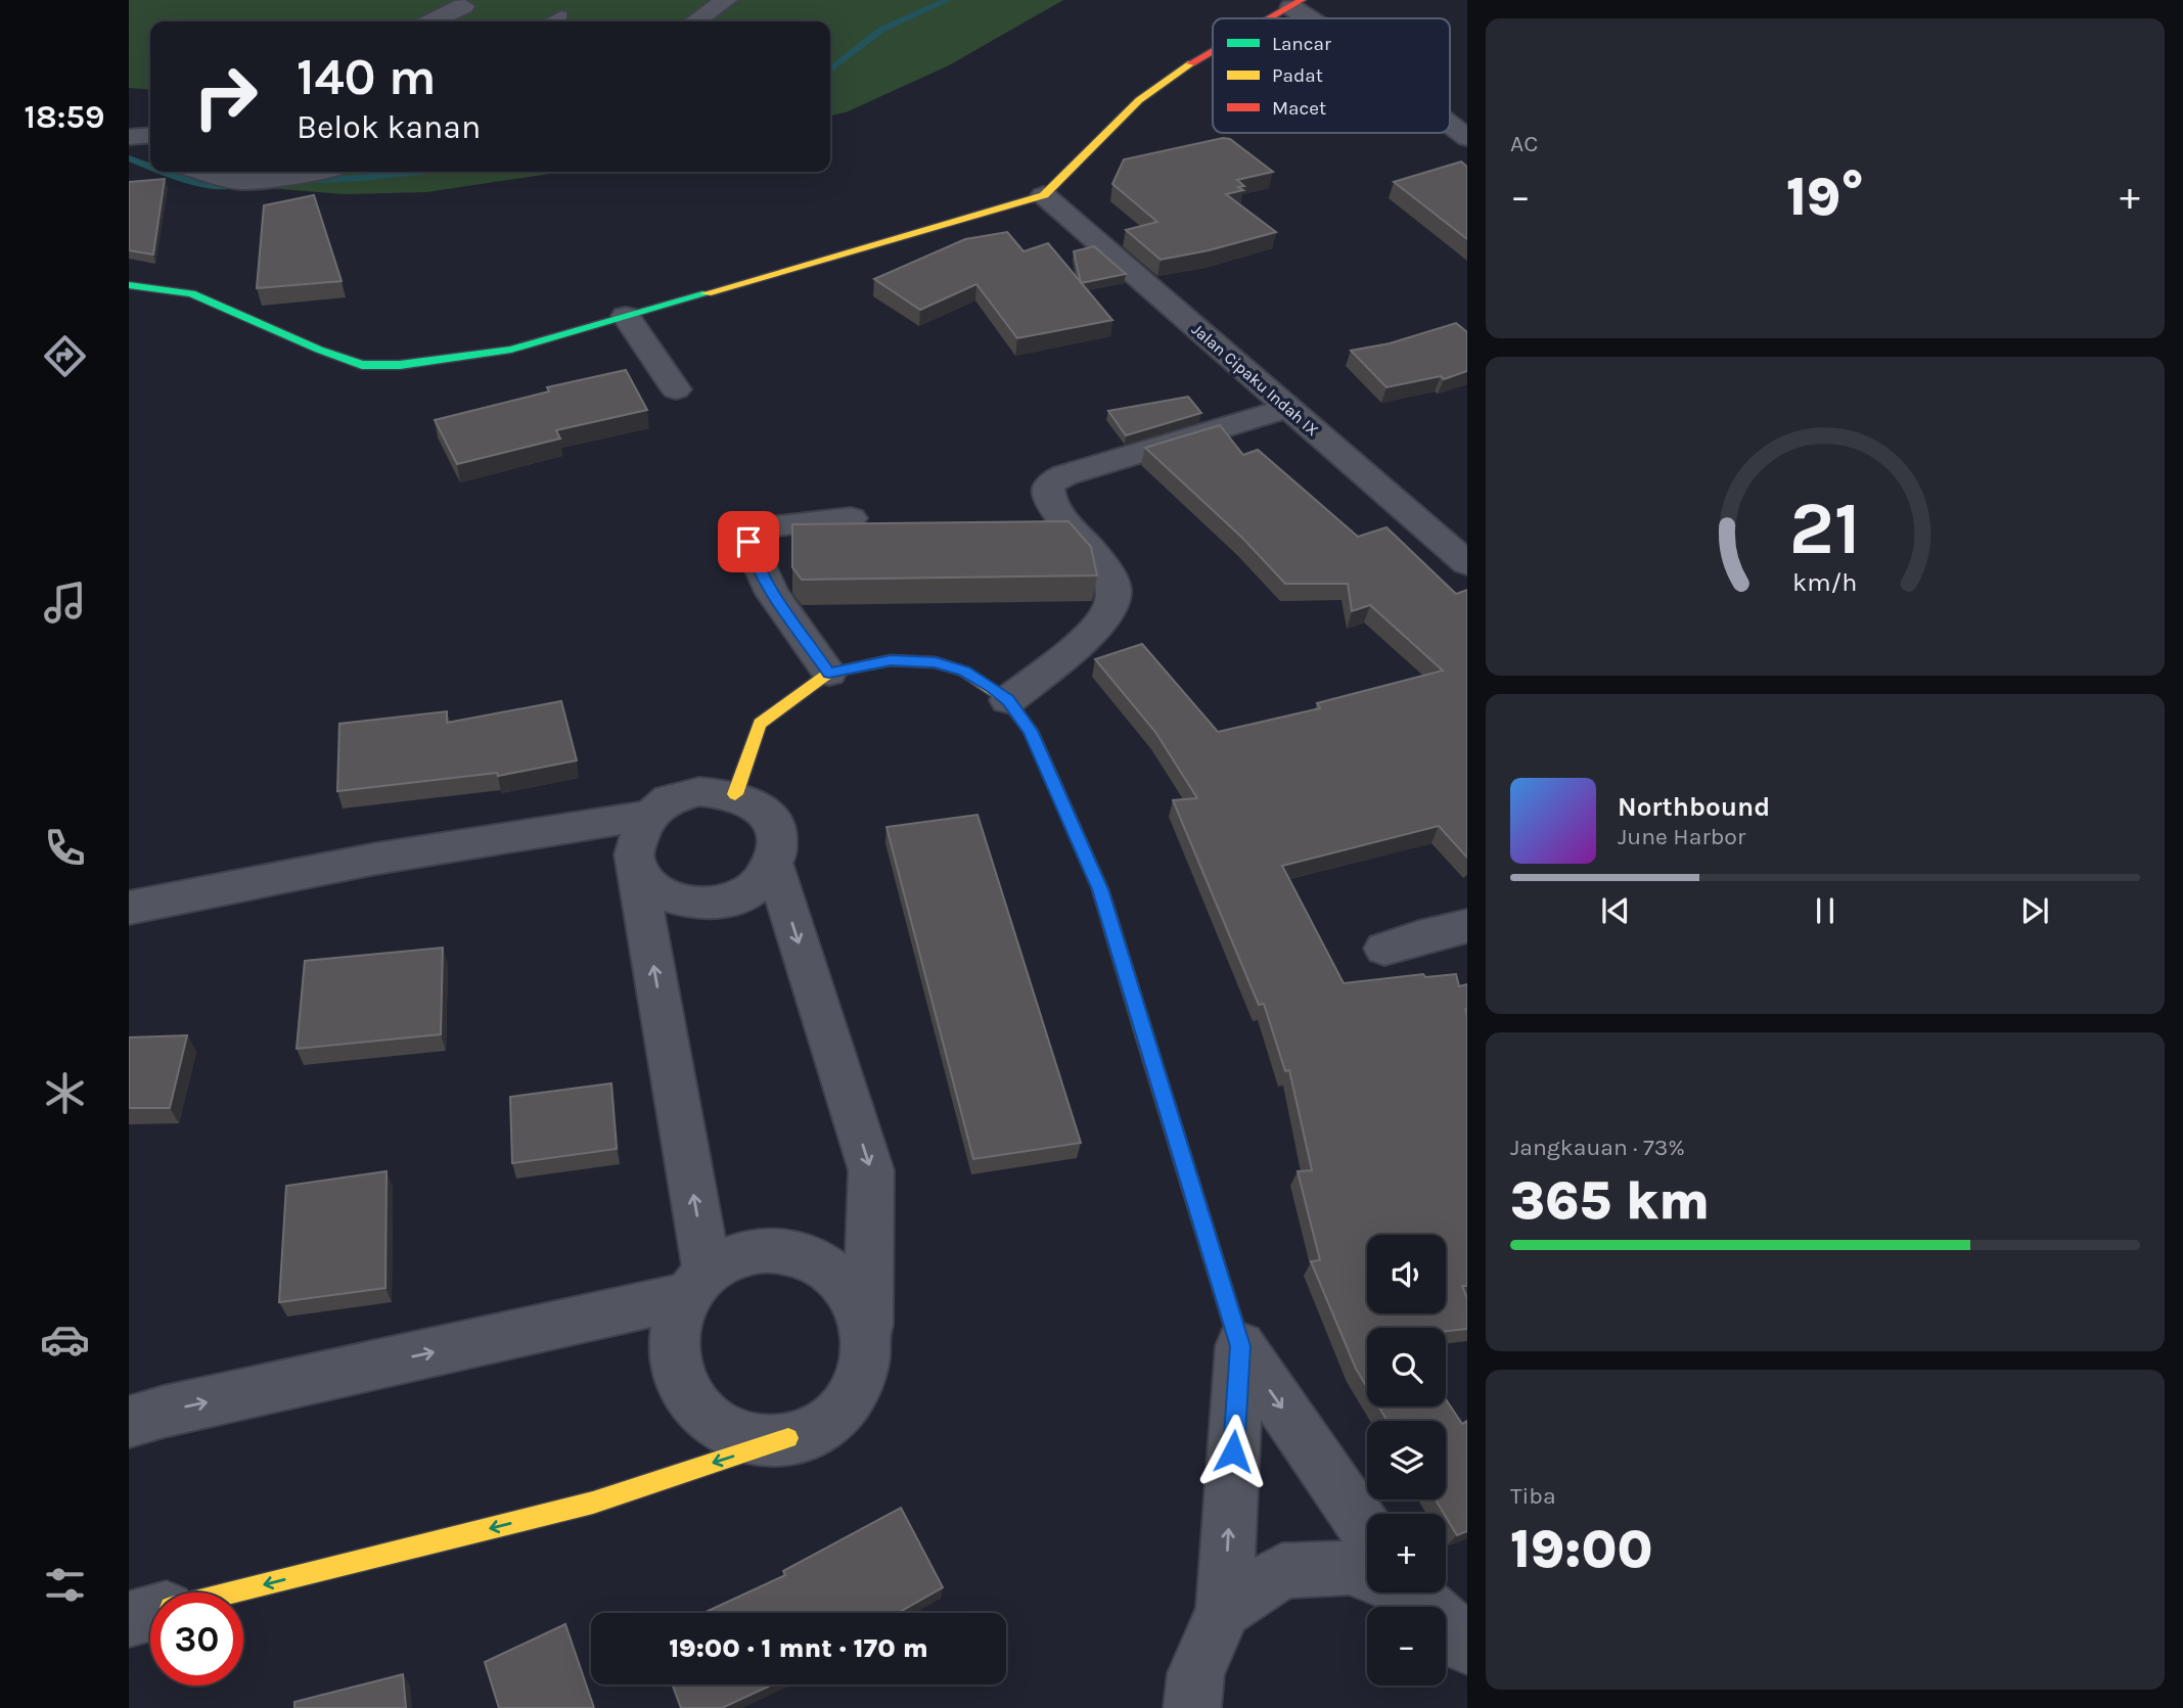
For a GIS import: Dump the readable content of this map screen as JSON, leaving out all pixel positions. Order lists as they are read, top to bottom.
{
  "streets": {
    "street": ["Jalan Cipaku Indah IX"]
  },
  "legend": ["Lancar", "Padat", "Macet"],
  "page": {
    "tabs": "18:59",
    "tile": [
      "AC",
      ["Jangkauan · 73%", "365 km"],
      ["Tiba", "19:00"]
    ],
    "turn": ["140 m", "Belok kanan"],
    "heat": ["−", "19°", "+"],
    "song": ["Northbound", "June Harbor"],
    "map_buttons": ["+", "−"],
    "limit": "30",
    "trip": "19:00 · 1 mnt · 170 m",
    "gauge": ["21", "km/h"]
  }
}
